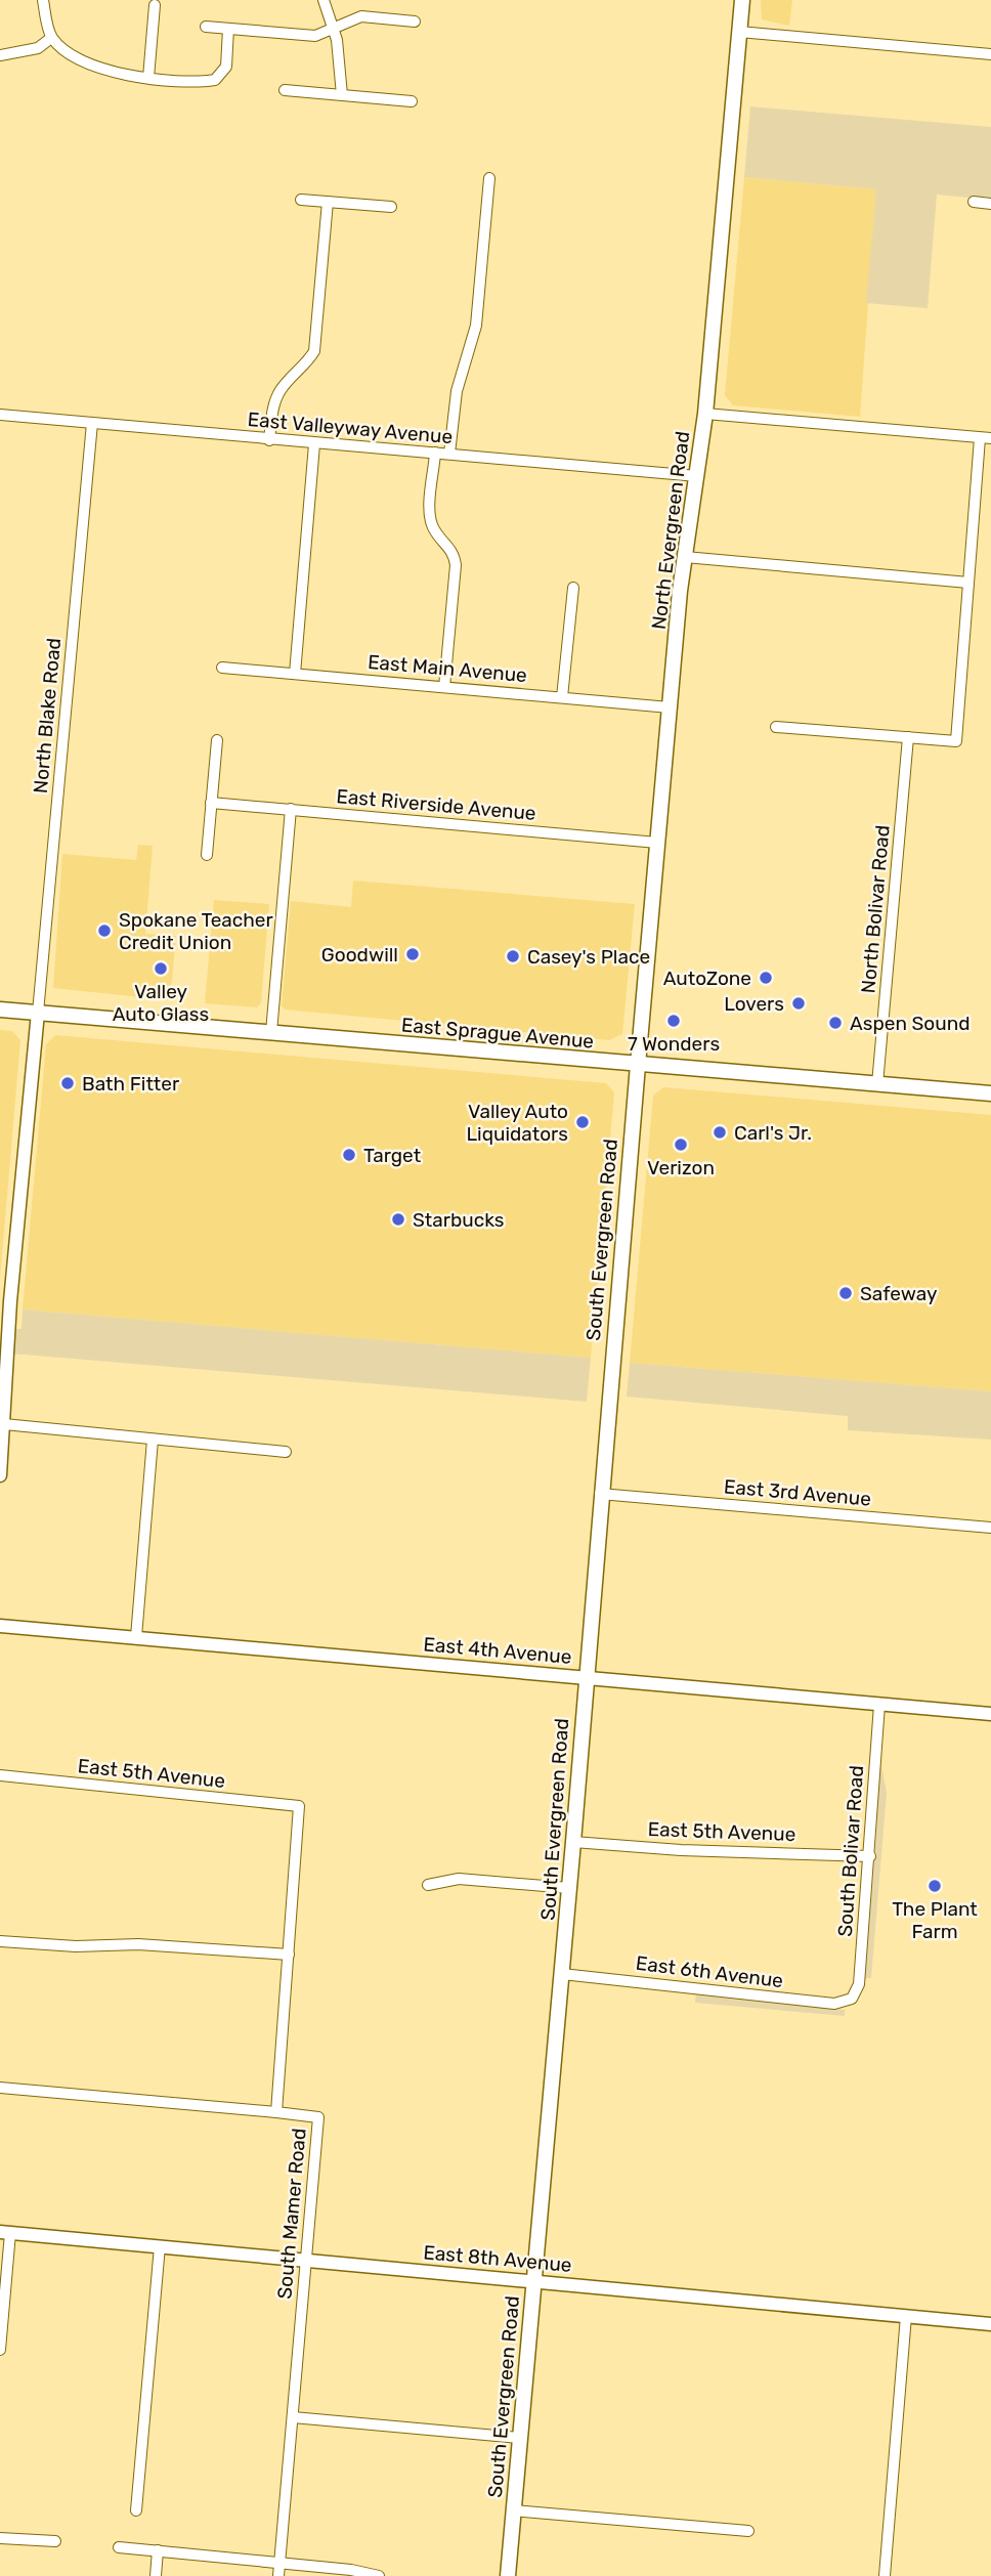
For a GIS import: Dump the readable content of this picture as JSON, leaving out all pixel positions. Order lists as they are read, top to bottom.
{
  "streets": {
    "main road": ["North Evergreen Road", "East Sprague Avenue", "South Evergreen Road"],
    "street": [
      "East Valleyway Avenue",
      "East Main Avenue",
      "North Blake Road",
      "East Riverside Avenue",
      "North Bolivar Road",
      "East 3rd Avenue",
      "East 4th Avenue",
      "East 5th Avenue",
      "South Bolivar Road",
      "East 6th Avenue",
      "South Mamer Road",
      "East 8th Avenue"
    ]
  },
  "crossings": [
    ["East Valleyway Avenue", "North Evergreen Road"],
    ["East Valleyway Avenue", "North Blake Road"],
    ["North Evergreen Road", "East Main Avenue"],
    ["North Evergreen Road", "East Riverside Avenue"],
    ["North Evergreen Road", "East Sprague Avenue"],
    ["North Evergreen Road", "South Evergreen Road"],
    ["North Blake Road", "East Sprague Avenue"],
    ["North Bolivar Road", "East Sprague Avenue"],
    ["East Sprague Avenue", "South Evergreen Road"],
    ["South Evergreen Road", "East 3rd Avenue"],
    ["South Evergreen Road", "East 4th Avenue"],
    ["South Evergreen Road", "East 5th Avenue"],
    ["South Evergreen Road", "East 6th Avenue"],
    ["South Evergreen Road", "East 8th Avenue"],
    ["East 4th Avenue", "South Bolivar Road"],
    ["East 5th Avenue", "South Bolivar Road"],
    ["East 5th Avenue", "South Mamer Road"],
    ["South Bolivar Road", "East 6th Avenue"],
    ["South Mamer Road", "East 8th Avenue"]
  ],
  "places": [
    "Spokane Teacher Credit Union",
    "Goodwill",
    "Casey's Place",
    "Valley Auto Glass",
    "AutoZone",
    "Lovers",
    "7 Wonders",
    "Aspen Sound",
    "Bath Fitter",
    "Valley Auto Liquidators",
    "Carl's Jr.",
    "Verizon",
    "Target",
    "Starbucks",
    "Safeway",
    "The Plant Farm"
  ]
}
